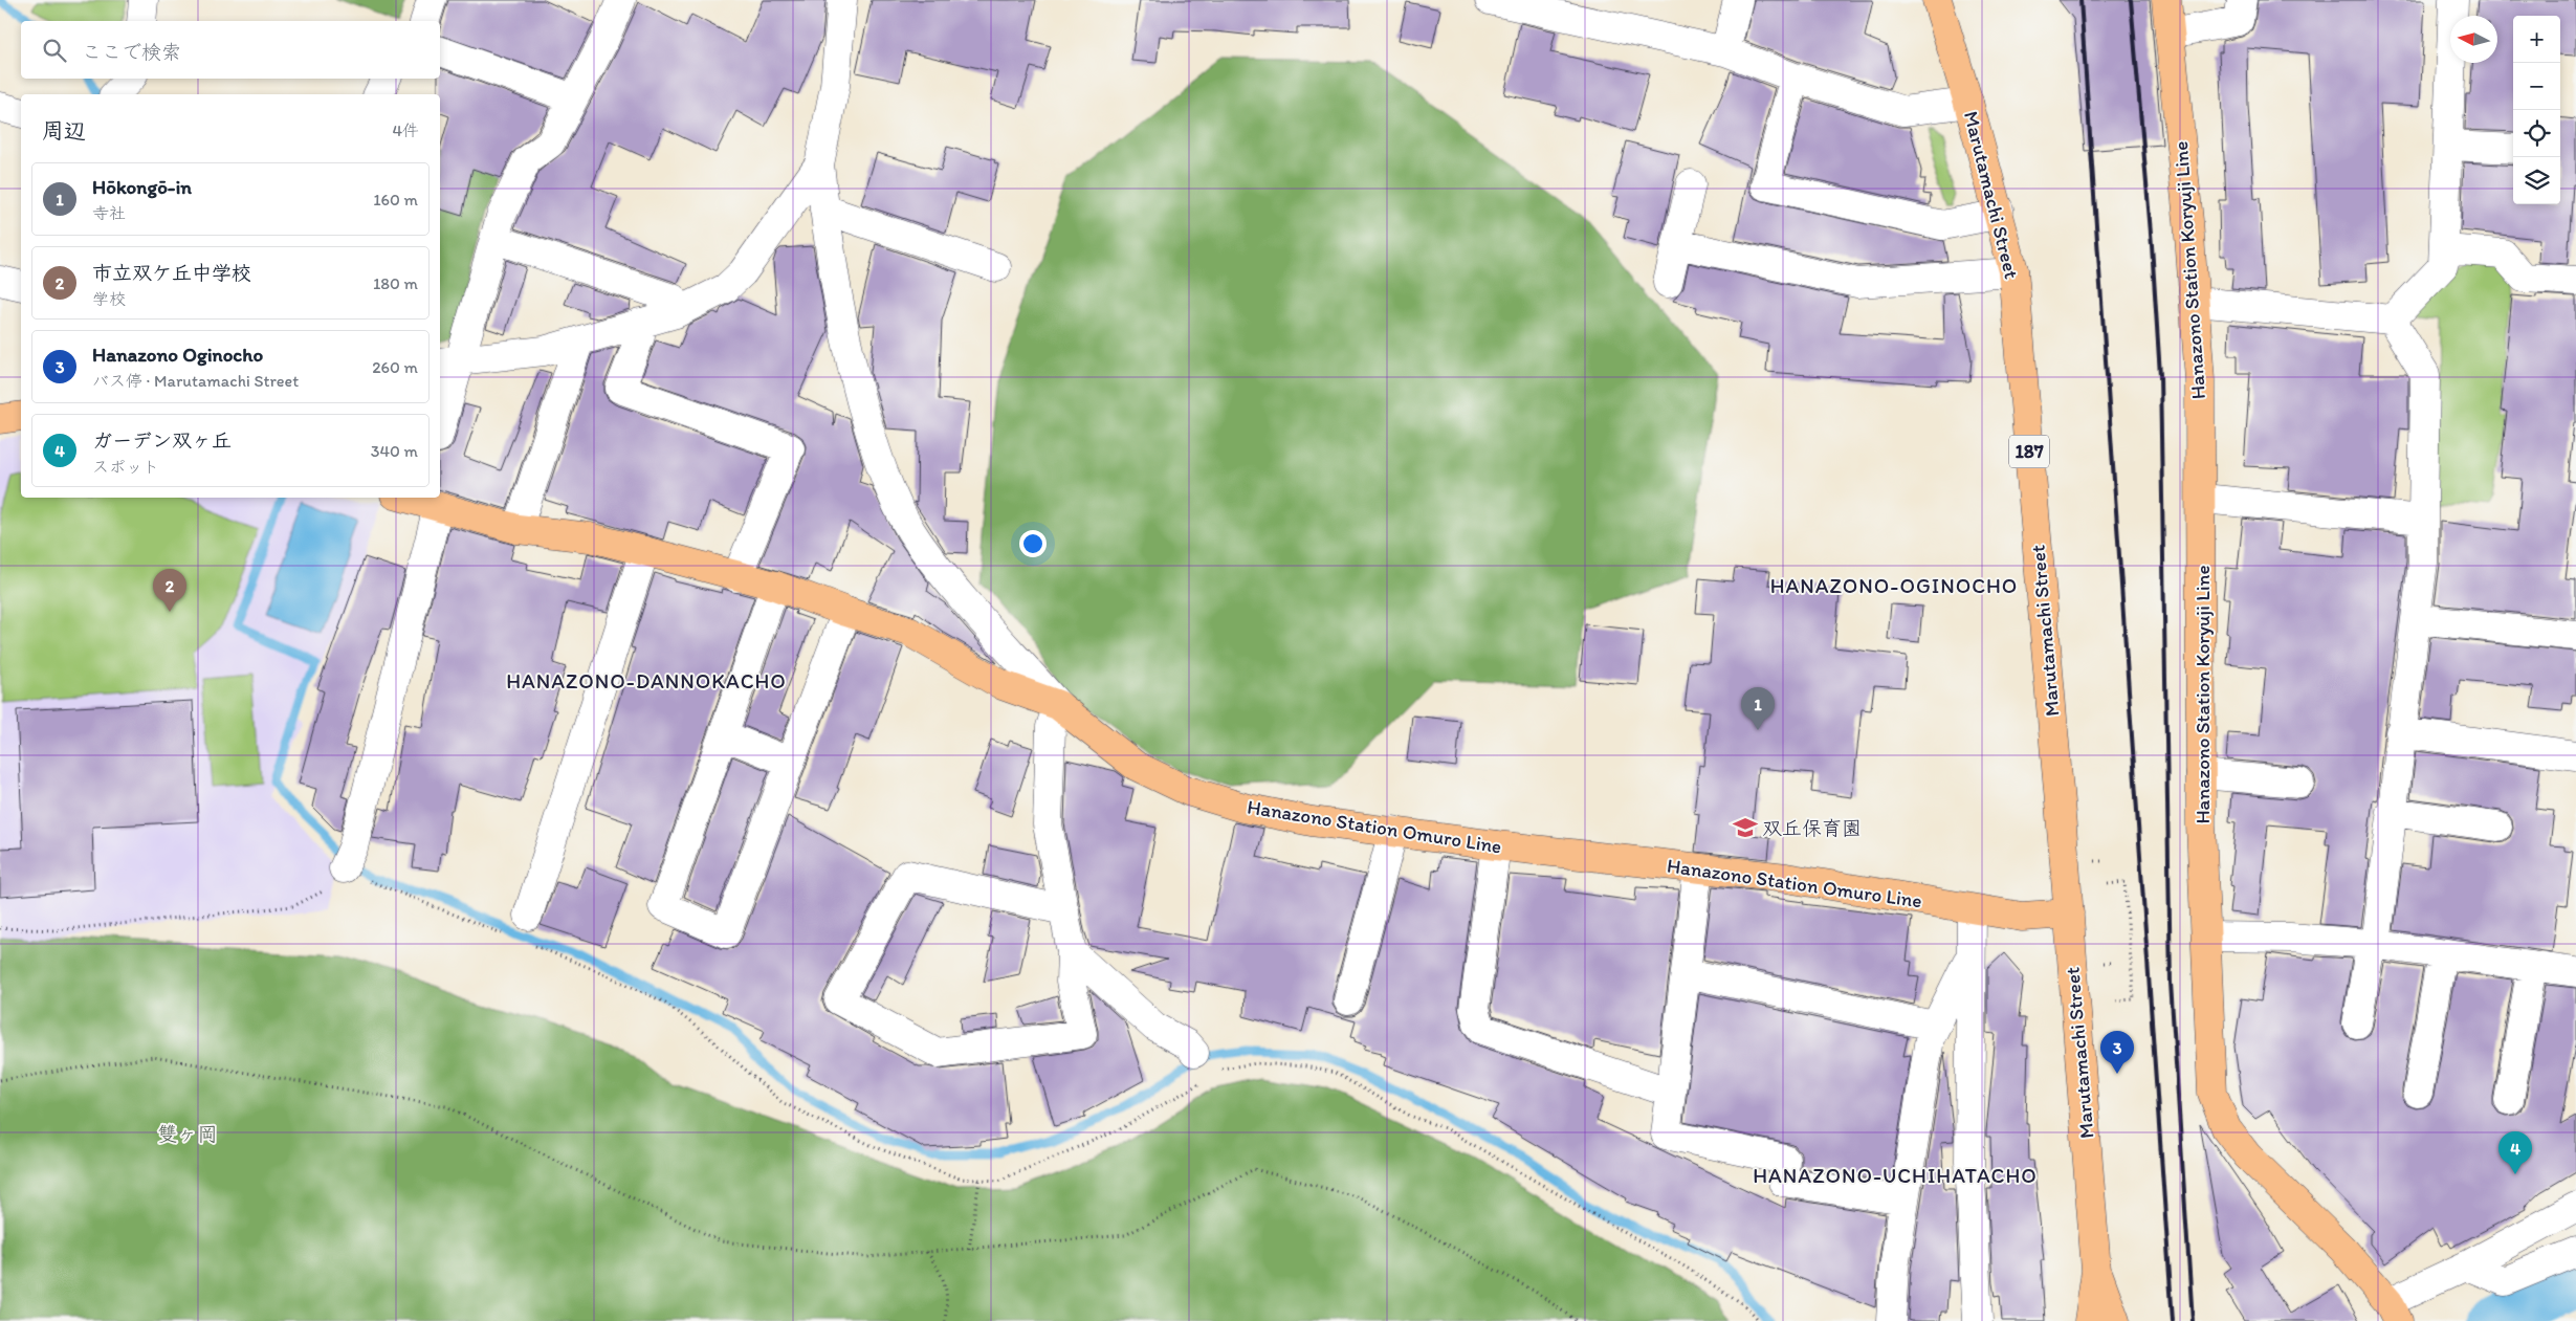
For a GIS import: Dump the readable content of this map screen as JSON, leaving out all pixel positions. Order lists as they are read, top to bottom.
{
  "streets": {
    "main road": [
      "Marutamachi Street",
      "Hanazono Station Koryuji Line",
      "187",
      "Hanazono Station Omuro Line"
    ]
  },
  "crossings": [
    ["Marutamachi Street", "Hanazono Station Omuro Line"]
  ],
  "districts": ["HANAZONO-OGINOCHO", "HANAZONO-DANNOKACHO", "HANAZONO-UCHIHATACHO"],
  "parks": ["雙ヶ岡"],
  "places": {
    "school or university": ["双丘保育園"]
  },
  "north": "left",
  "page": {
    "map_buttons": ["+", "−"],
    "search": "ここで検索",
    "heading": ["周辺", "4件"],
    "list": [
      {
        "mark": "1",
        "name": "Hōkongō-in",
        "note": "寺社",
        "value": "160 m"
      },
      {
        "mark": "2",
        "name": "市立双ケ丘中学校",
        "note": "学校",
        "value": "180 m"
      },
      {
        "mark": "3",
        "name": "Hanazono Oginocho",
        "note": "バス停 · Marutamachi Street",
        "value": "260 m"
      },
      {
        "mark": "4",
        "name": "ガーデン双ヶ丘",
        "note": "スポット",
        "value": "340 m"
      }
    ],
    "pins": [
      "2",
      "1",
      "3",
      "4"
    ]
  }
}
